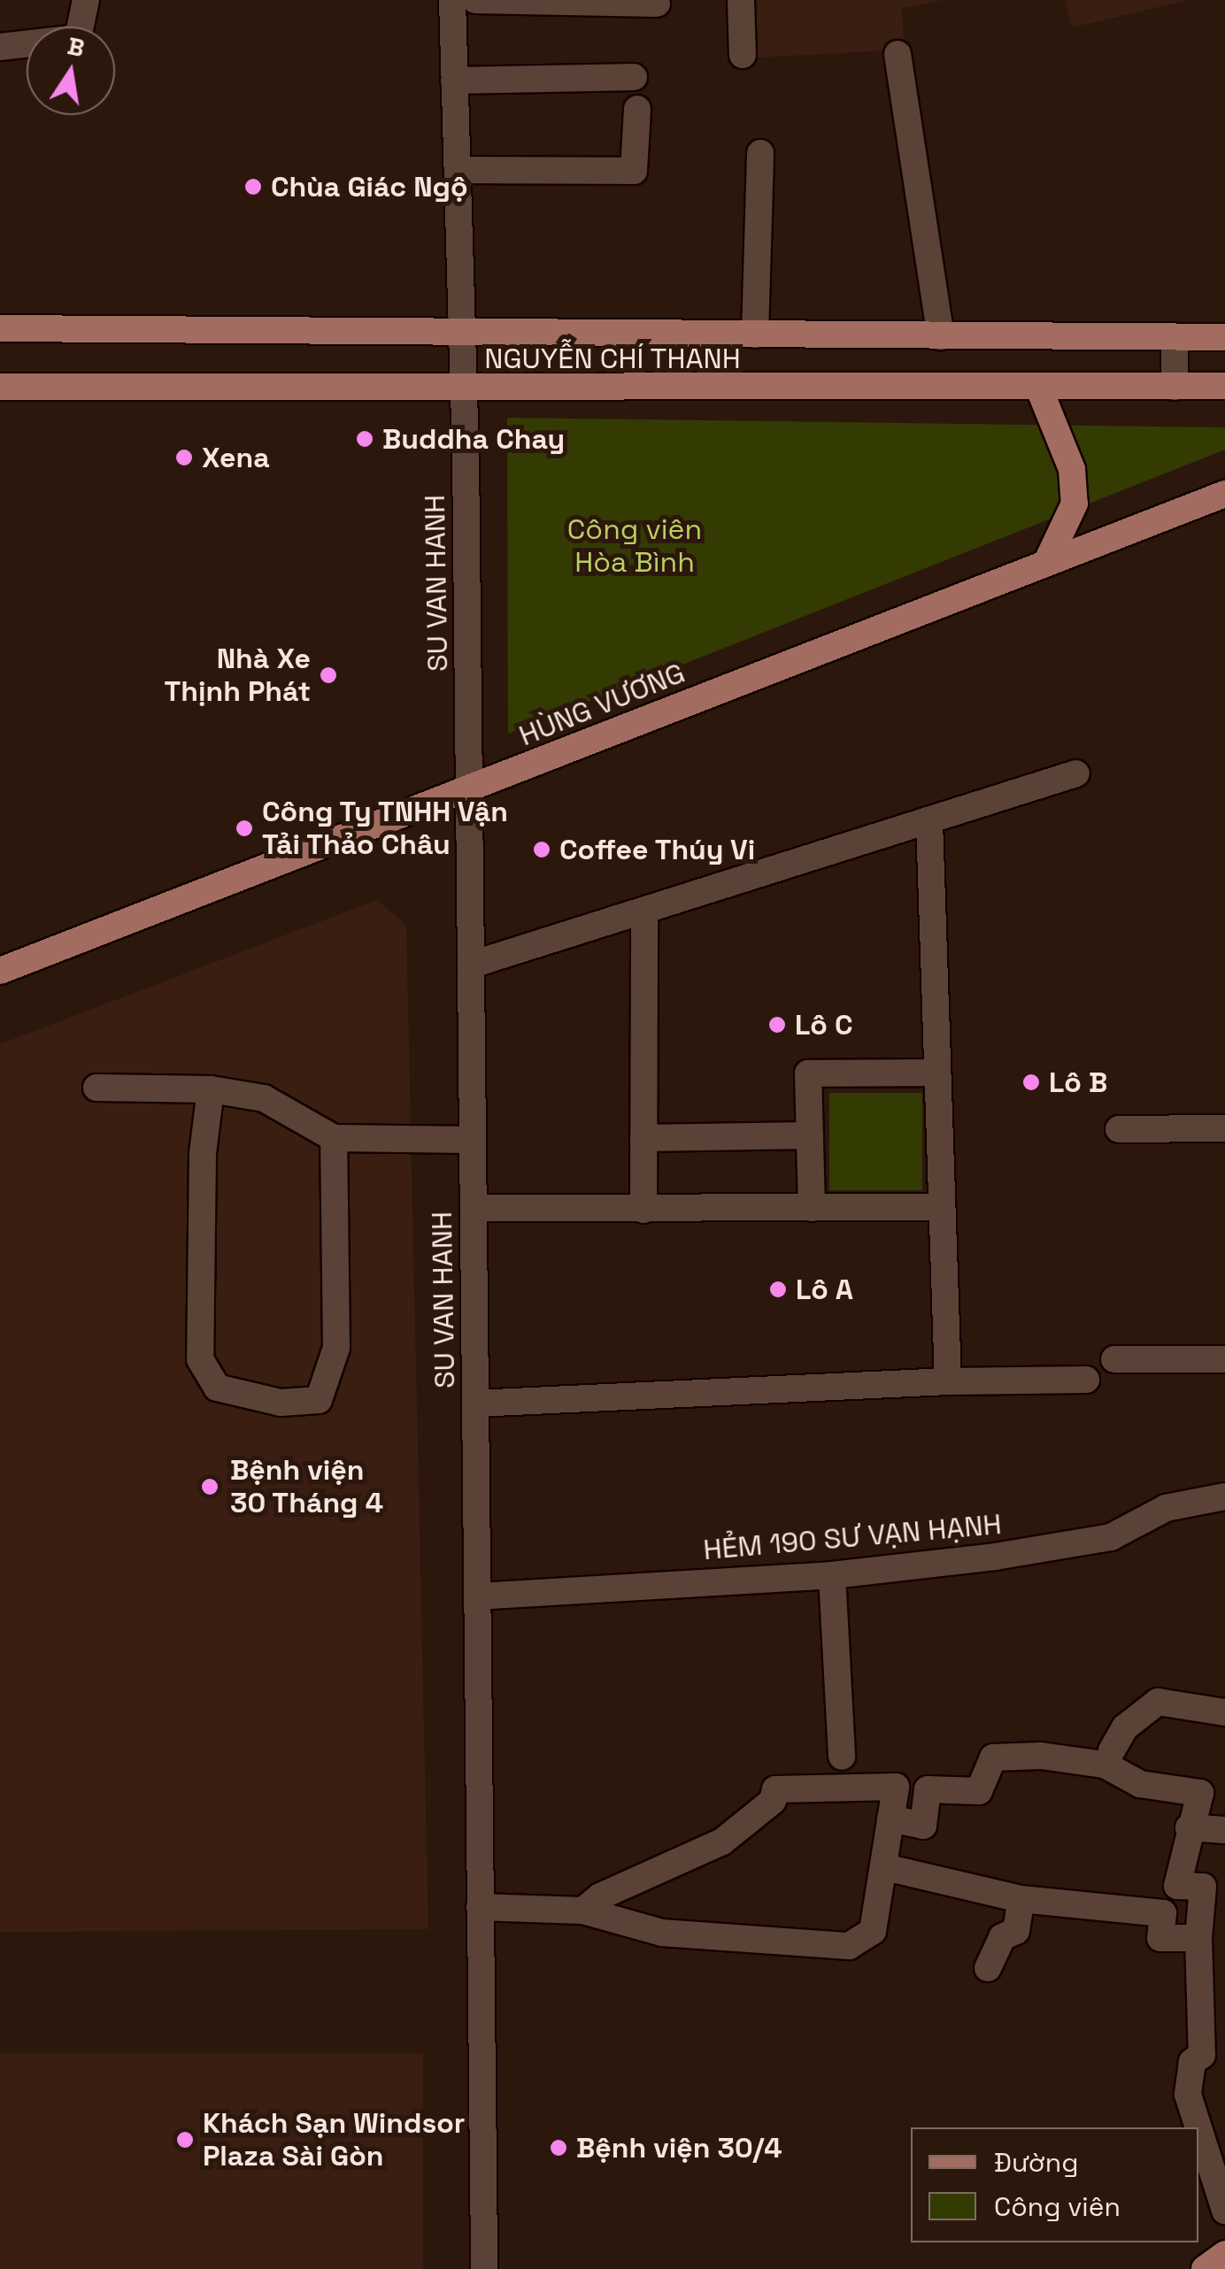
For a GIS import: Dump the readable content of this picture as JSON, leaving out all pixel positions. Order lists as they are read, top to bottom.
{
  "streets": {
    "main road": ["NGUYỄN CHÍ THANH", "HÙNG VƯƠNG"],
    "street": ["SU VAN HANH", "HẺM 190 SƯ VẠN HẠNH"]
  },
  "crossings": [
    ["NGUYỄN CHÍ THANH", "SU VAN HANH"],
    ["SU VAN HANH", "HÙNG VƯƠNG"],
    ["SU VAN HANH", "HẺM 190 SƯ VẠN HẠNH"]
  ],
  "parks": ["Công viên Hòa Bình"],
  "places": [
    "Chùa Giác Ngộ",
    "Buddha Chay",
    "Xena",
    "Nhà Xe Thịnh Phát",
    "Công Ty TNHH Vận Tải Thảo Châu",
    "Coffee Thúy Vi",
    "Lô C",
    "Lô B",
    "Lô A",
    "Bệnh viện 30 Tháng 4",
    "Khách Sạn Windsor Plaza Sài Gòn",
    "Bệnh viện 30/4"
  ],
  "legend": ["Đường", "Công viên"],
  "north": "top"
}
